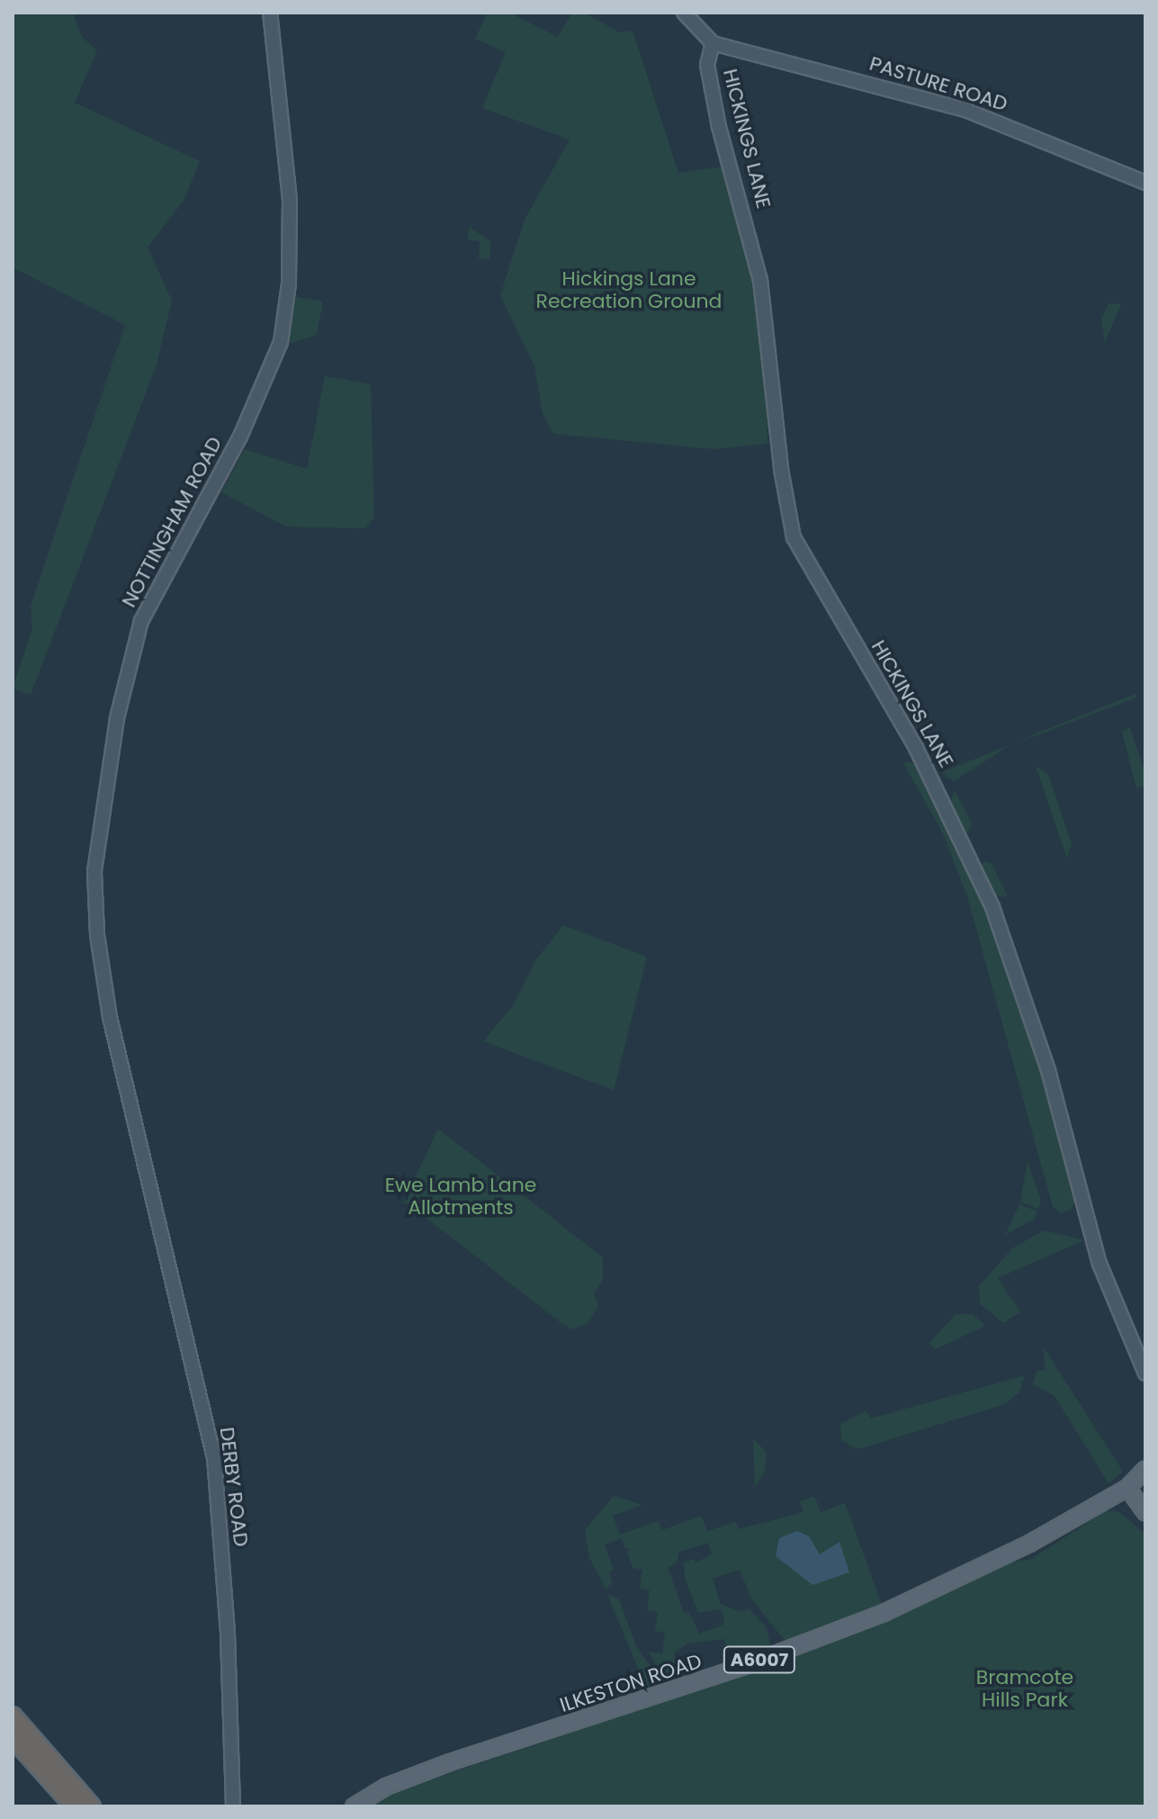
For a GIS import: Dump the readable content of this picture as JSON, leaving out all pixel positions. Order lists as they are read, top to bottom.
{
  "streets": {
    "main road": [
      "PASTURE ROAD",
      "HICKINGS LANE",
      "NOTTINGHAM ROAD",
      "DERBY ROAD",
      "A6007",
      "ILKESTON ROAD"
    ]
  },
  "crossings": [
    ["PASTURE ROAD", "HICKINGS LANE"],
    ["NOTTINGHAM ROAD", "DERBY ROAD"]
  ],
  "parks": ["Hickings Lane Recreation Ground", "Ewe Lamb Lane Allotments", "Bramcote Hills Park"]
}
